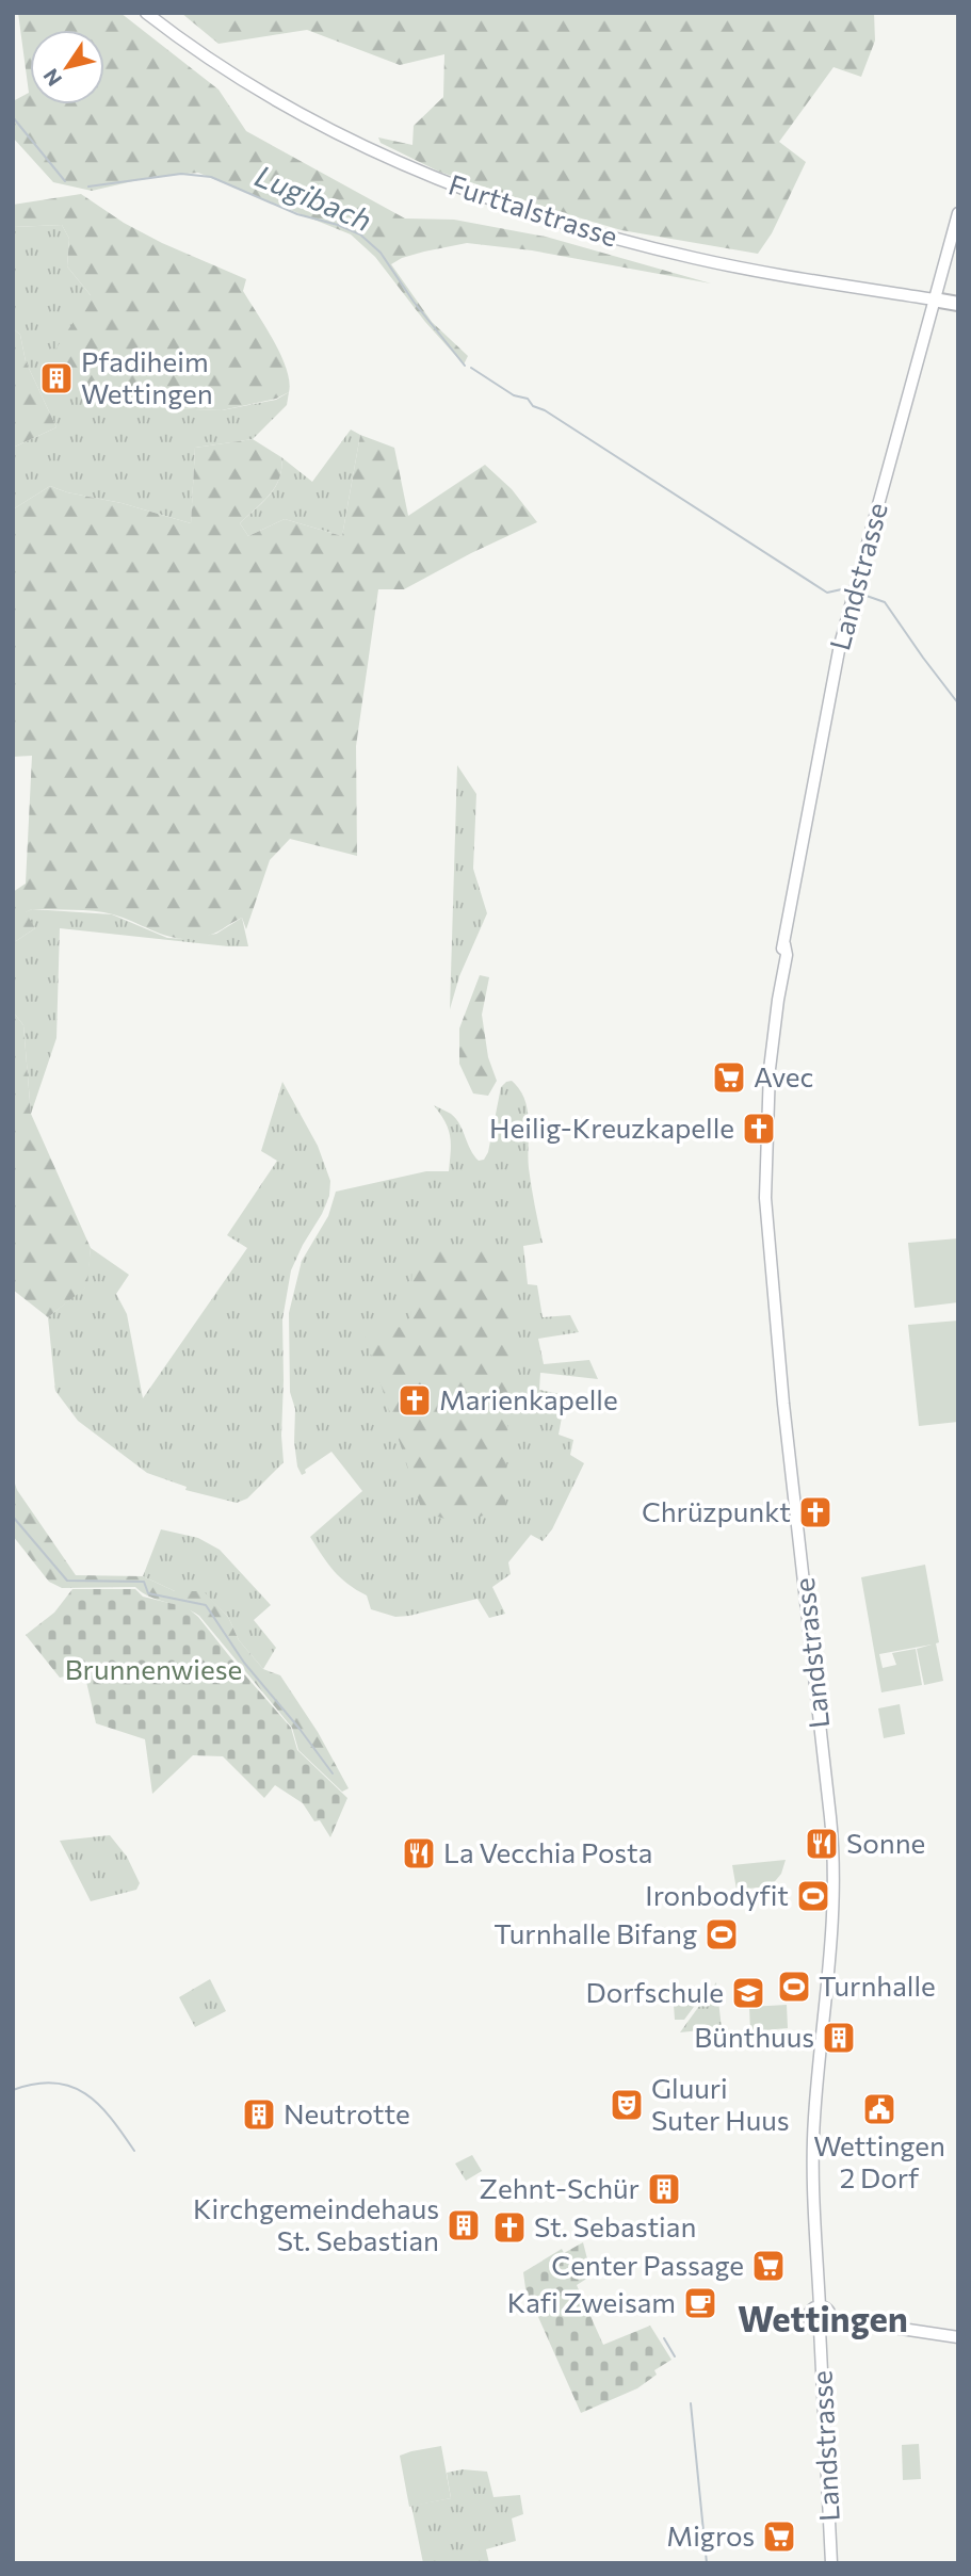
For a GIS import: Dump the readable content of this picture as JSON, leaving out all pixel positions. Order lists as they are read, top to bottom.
{
  "streets": {
    "highway": ["Furttalstrasse"],
    "main road": ["Landstrasse"]
  },
  "crossings": [
    ["Furttalstrasse", "Landstrasse"]
  ],
  "districts": ["Wettingen"],
  "water": ["Lugibach"],
  "parks": ["Brunnenwiese"],
  "places": {
    "building": [
      "Pfadiheim Wettingen",
      "Bünthuus",
      "Neutrotte",
      "Zehnt-Schür",
      "Kirchgemeindehaus St. Sebastian"
    ],
    "supermarket": ["Avec", "Center Passage", "Migros"],
    "church": [
      "Heilig-Kreuzkapelle",
      "Marienkapelle",
      "Chrüzpunkt",
      "St. Sebastian"
    ],
    "restaurant": ["Sonne", "La Vecchia Posta"],
    "sports": ["Ironbodyfit", "Turnhalle Bifang", "Turnhalle"],
    "school or university": ["Dorfschule"],
    "theatre": ["Gluuri Suter Huus"],
    "public building": ["Wettingen 2 Dorf"],
    "cafe": ["Kafi Zweisam"]
  },
  "north": "bottom left"
}
